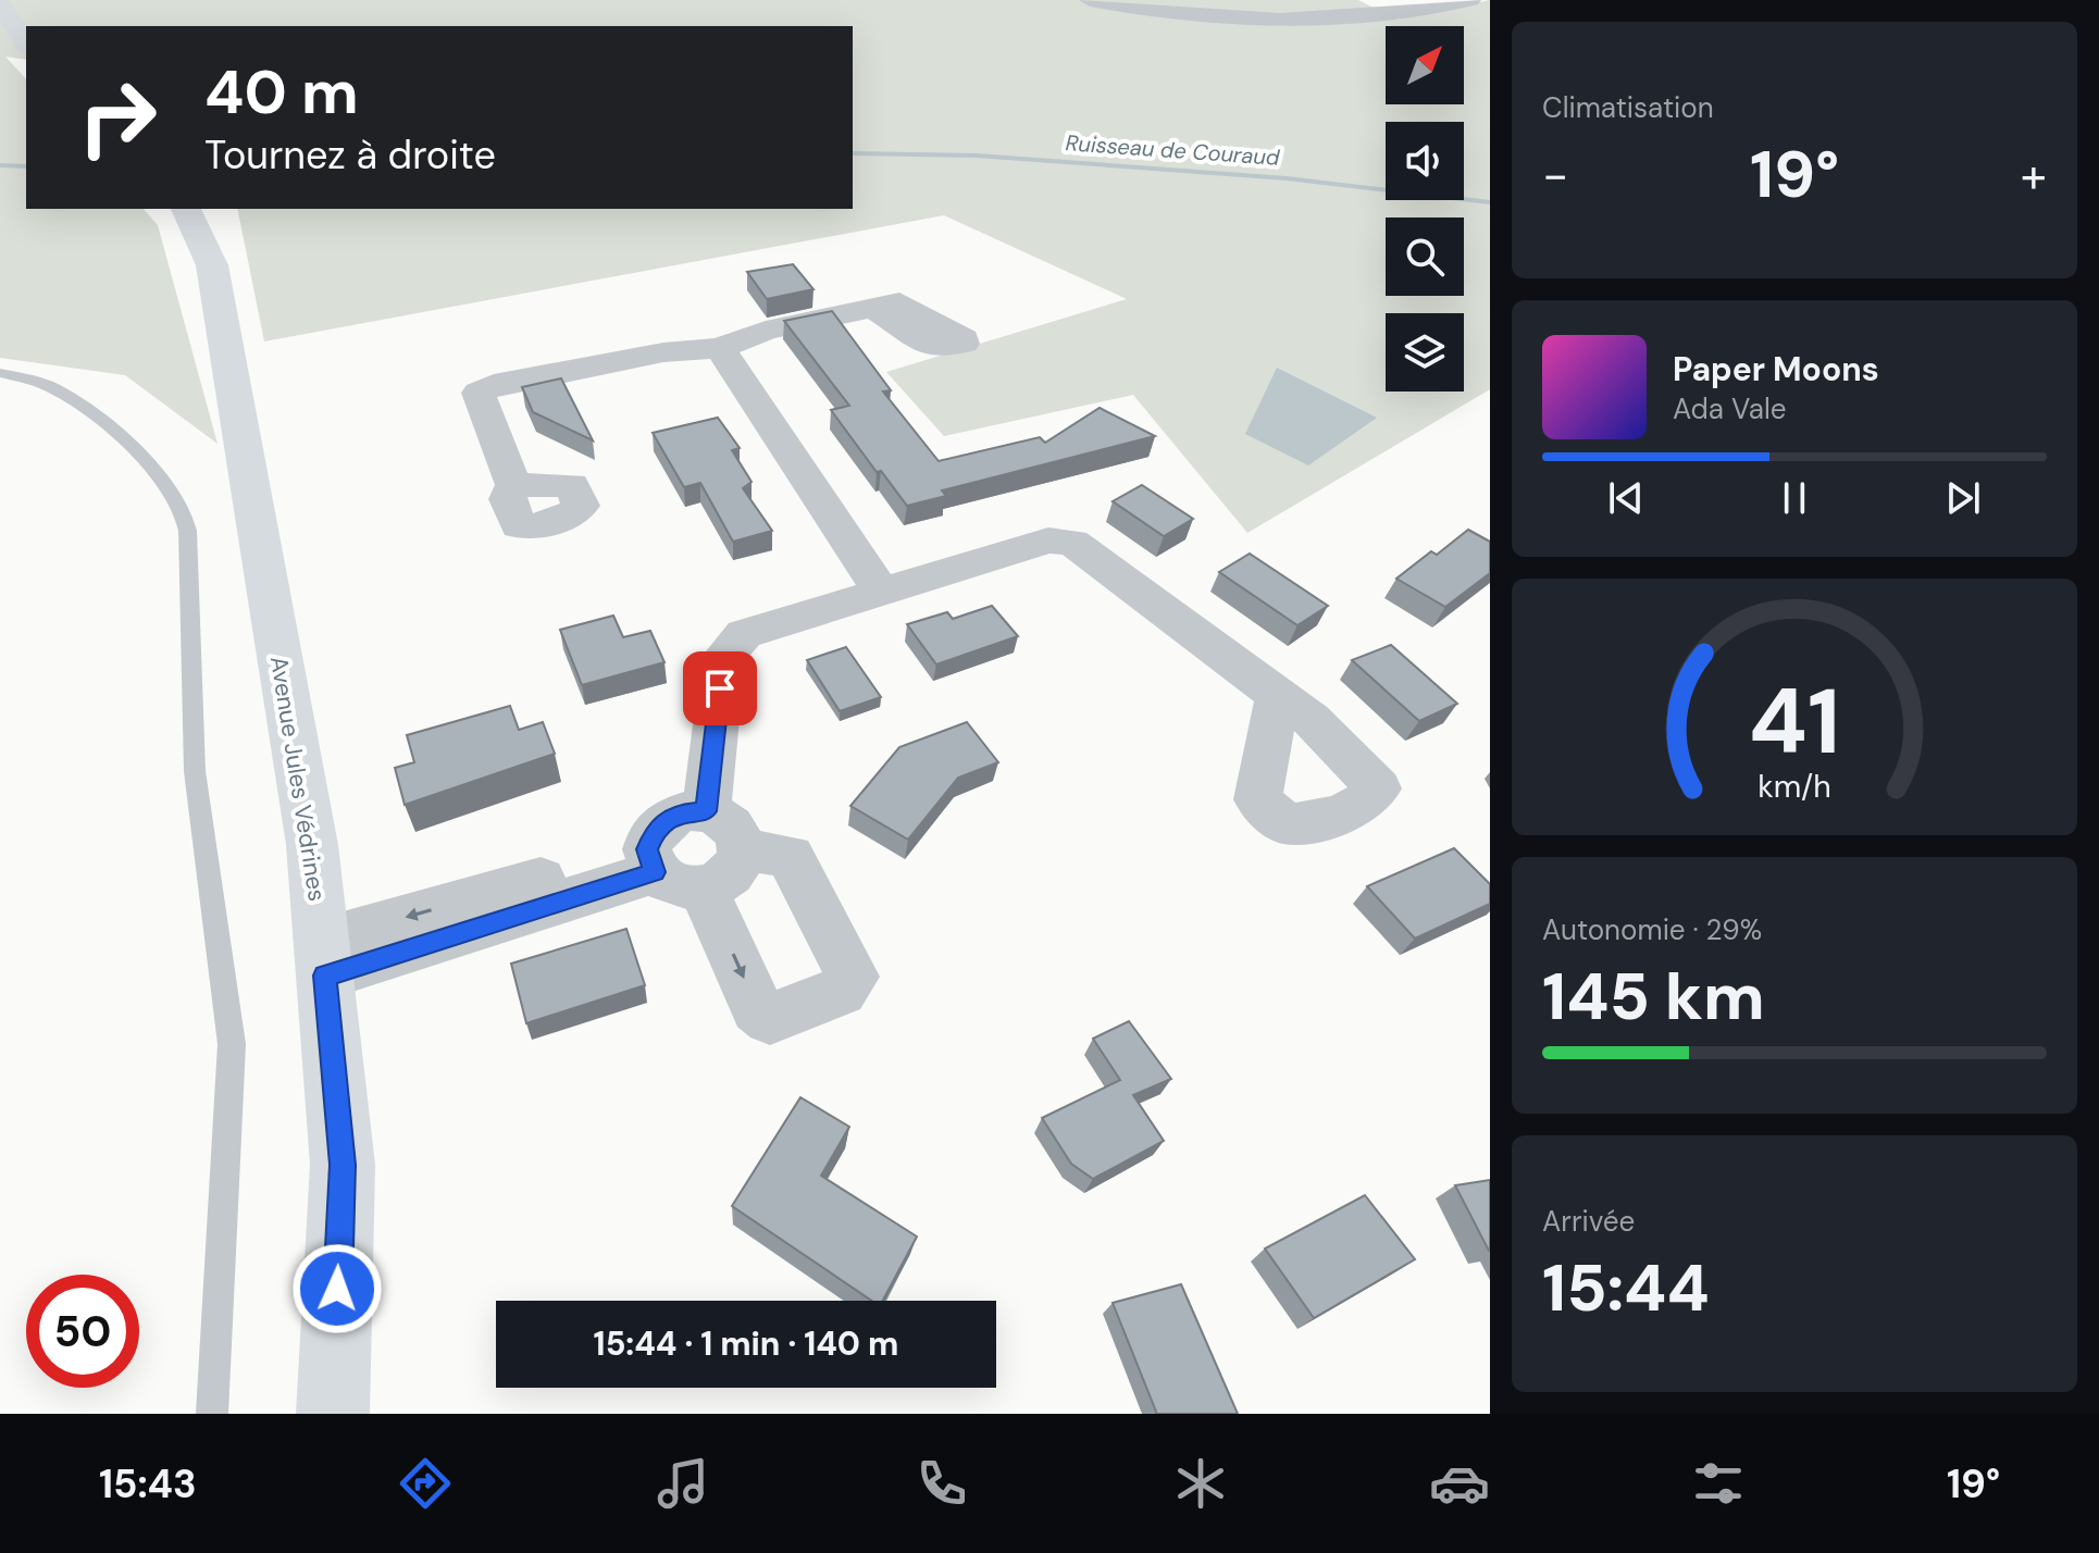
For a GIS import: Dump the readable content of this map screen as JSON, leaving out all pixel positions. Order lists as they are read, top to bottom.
{
  "streets": {
    "main road": ["Avenue Jules Védrines"]
  },
  "water": ["Ruisseau de Couraud"],
  "north": "top right",
  "page": {
    "tile": [
      "Climatisation",
      ["Autonomie · 29%", "145 km"],
      ["Arrivée", "15:44"]
    ],
    "turn": ["40 m", "Tournez à droite"],
    "heat": ["−", "19°", "+"],
    "song": ["Paper Moons", "Ada Vale"],
    "limit": "50",
    "trip": "15:44 · 1 min · 140 m",
    "tabs": ["15:43", "19°"],
    "gauge": ["41", "km/h"]
  }
}
